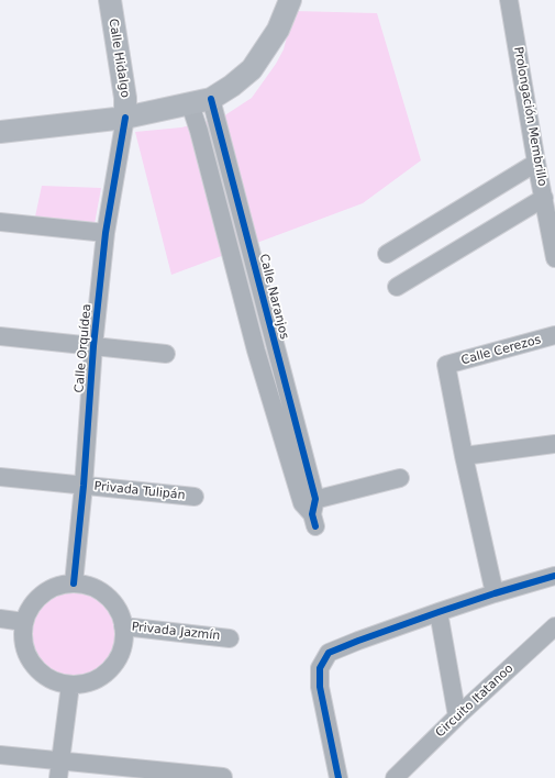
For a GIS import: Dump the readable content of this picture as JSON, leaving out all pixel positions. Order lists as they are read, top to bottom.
{
  "streets": {
    "main road": ["Calle Hidalgo"],
    "street": [
      "Prolongación Membrillo",
      "Calle Naranjos",
      "Calle Orquídea",
      "Calle Cerezos",
      "Privada Tulipán",
      "Privada Jazmín",
      "Circuito Itatanoo"
    ]
  },
  "crossings": [
    ["Calle Hidalgo", "Calle Orquídea"],
    ["Calle Orquídea", "Privada Tulipán"],
    ["Calle Orquídea", "Privada Jazmín"]
  ]
}
